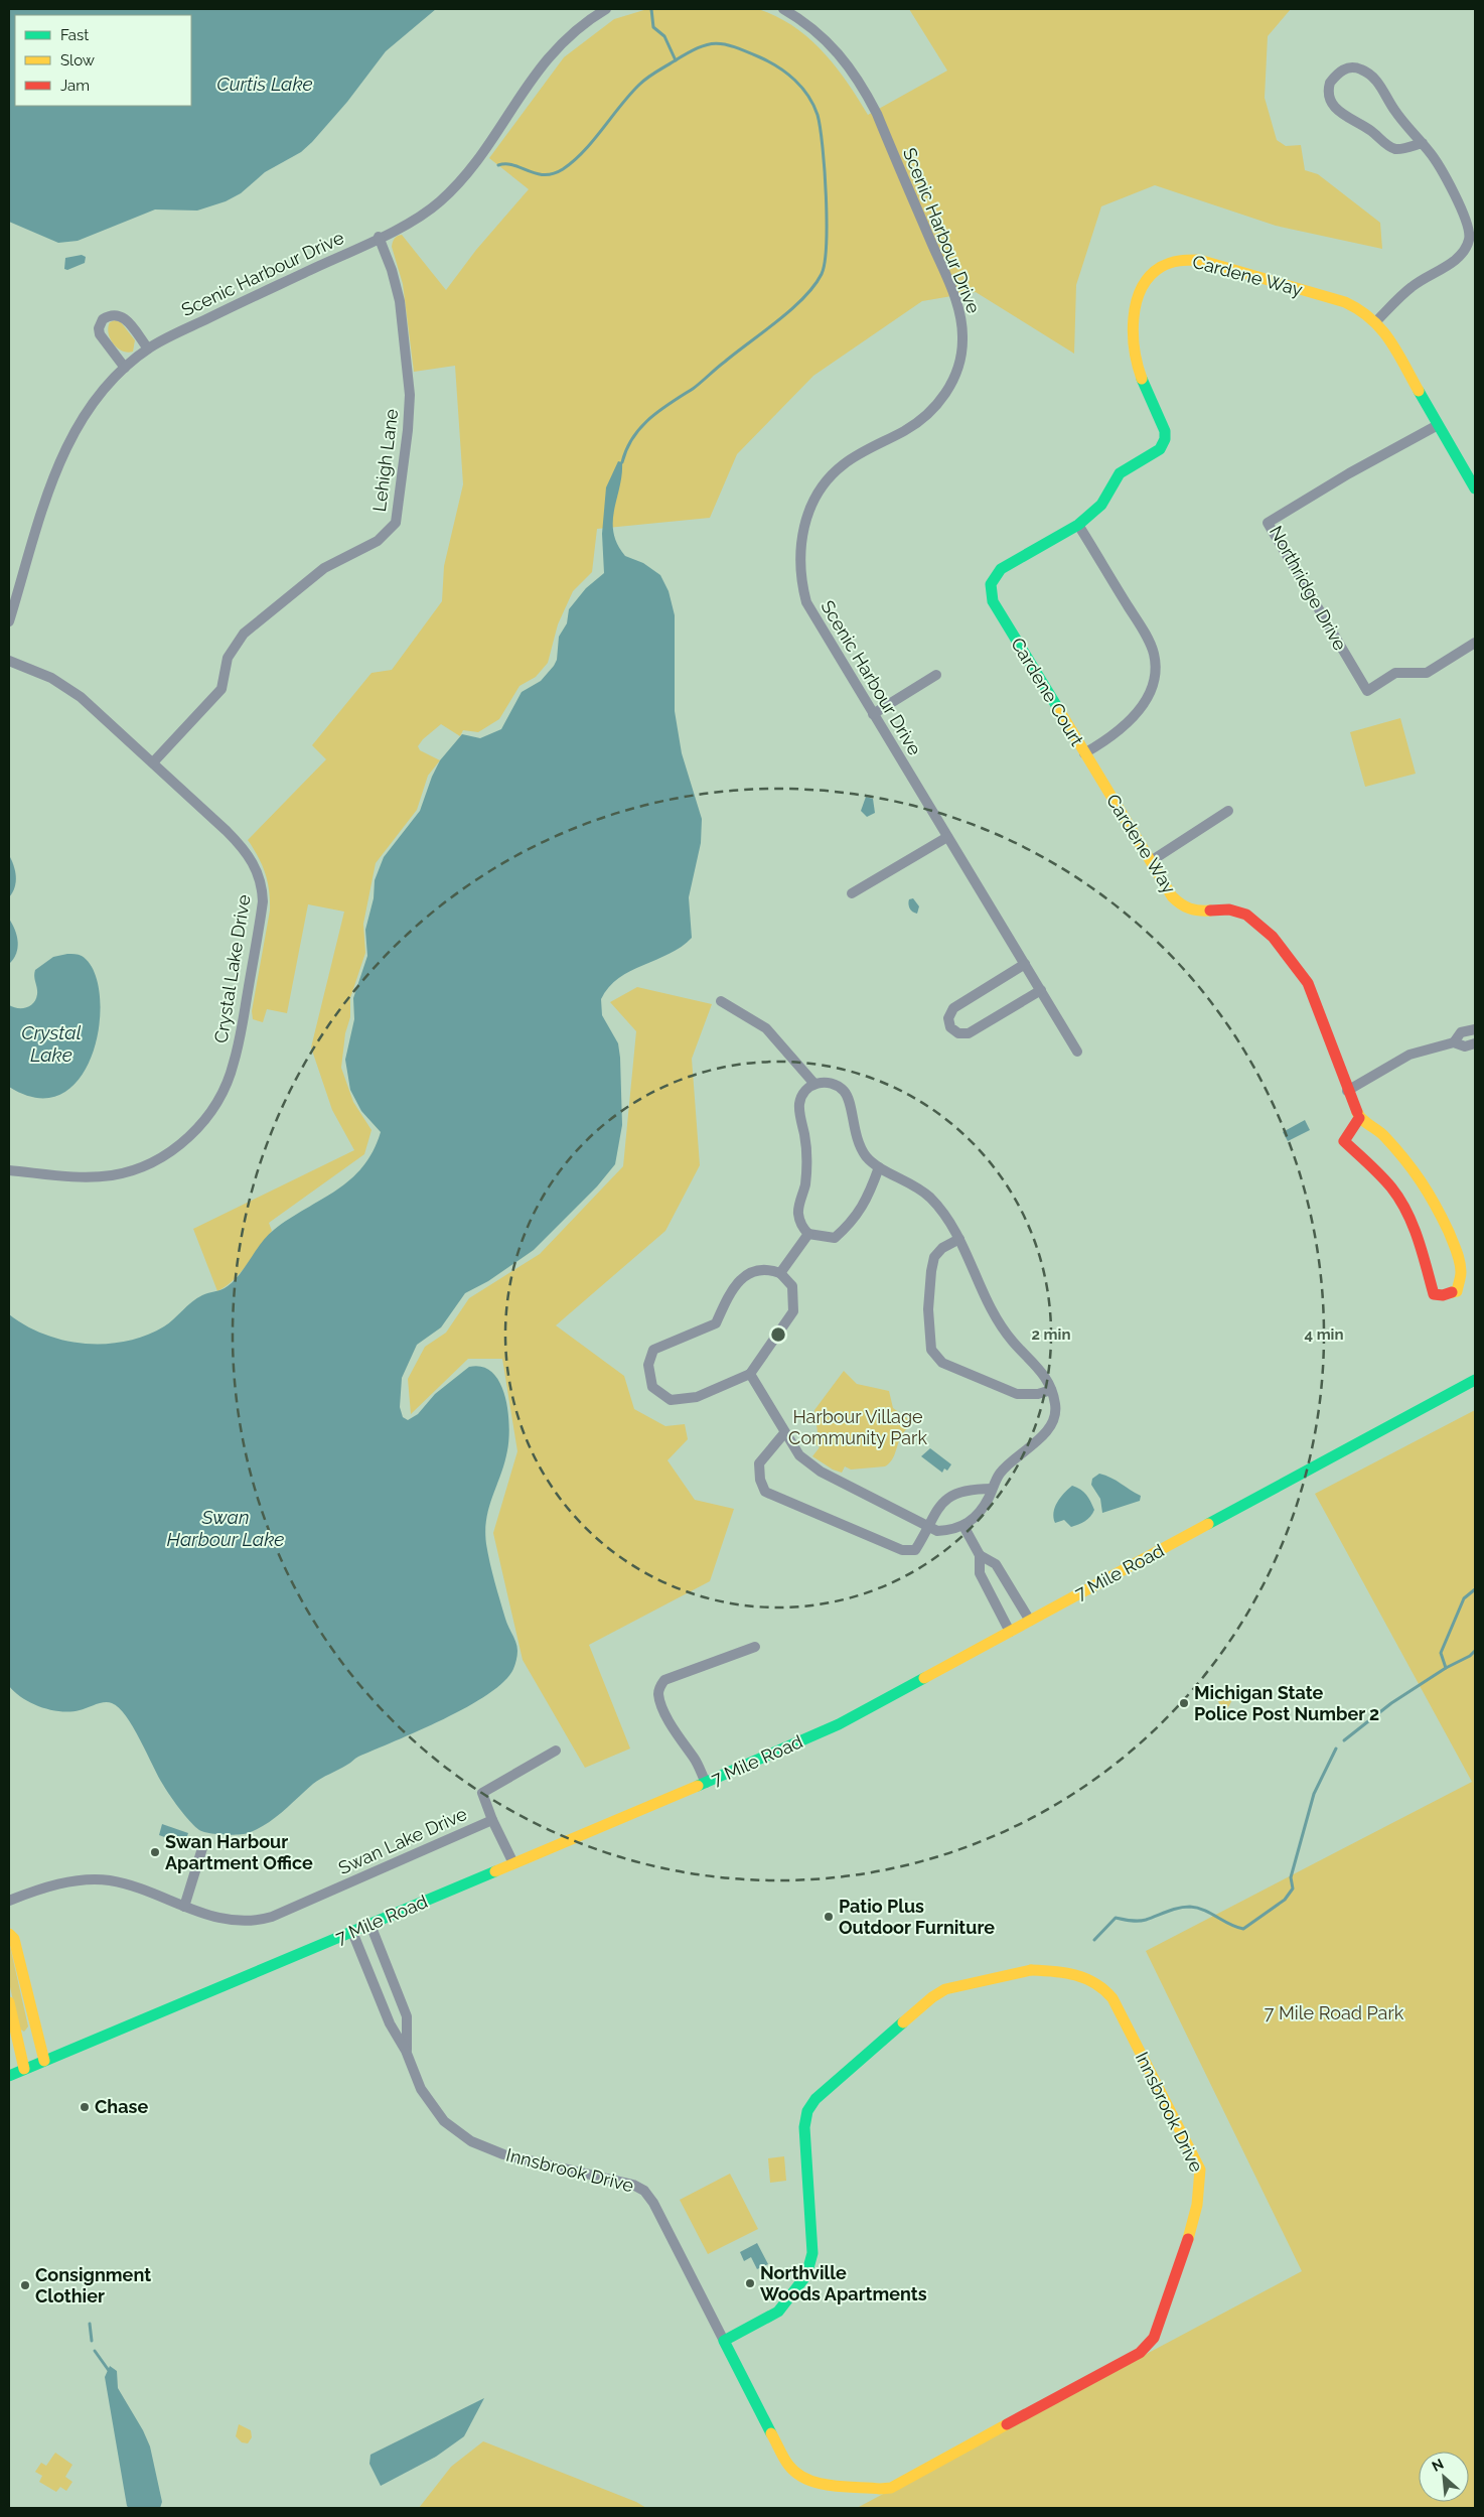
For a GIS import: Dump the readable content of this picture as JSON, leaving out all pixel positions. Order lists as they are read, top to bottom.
{
  "streets": {
    "street": [
      "Scenic Harbour Drive",
      "Cardene Way",
      "Lehigh Lane",
      "Northridge Drive",
      "Cardene Court",
      "Crystal Lake Drive",
      "7 Mile Road",
      "Swan Lake Drive",
      "Innsbrook Drive"
    ]
  },
  "crossings": [
    ["Scenic Harbour Drive", "Lehigh Lane"],
    ["Cardene Way", "Cardene Court"],
    ["Lehigh Lane", "Crystal Lake Drive"],
    ["7 Mile Road", "Swan Lake Drive"],
    ["7 Mile Road", "Innsbrook Drive"]
  ],
  "water": ["Curtis Lake", "Crystal Lake", "Swan Harbour Lake"],
  "parks": ["Harbour Village Community Park", "7 Mile Road Park"],
  "places": [
    "Michigan State Police Post Number 2",
    "Swan Harbour Apartment Office",
    "Patio Plus Outdoor Furniture",
    "Chase",
    "Northville Woods Apartments",
    "Consignment Clothier"
  ],
  "legend": ["Fast", "Slow", "Jam"],
  "north": "top left",
  "rings": ["2 min", "4 min"]
}
